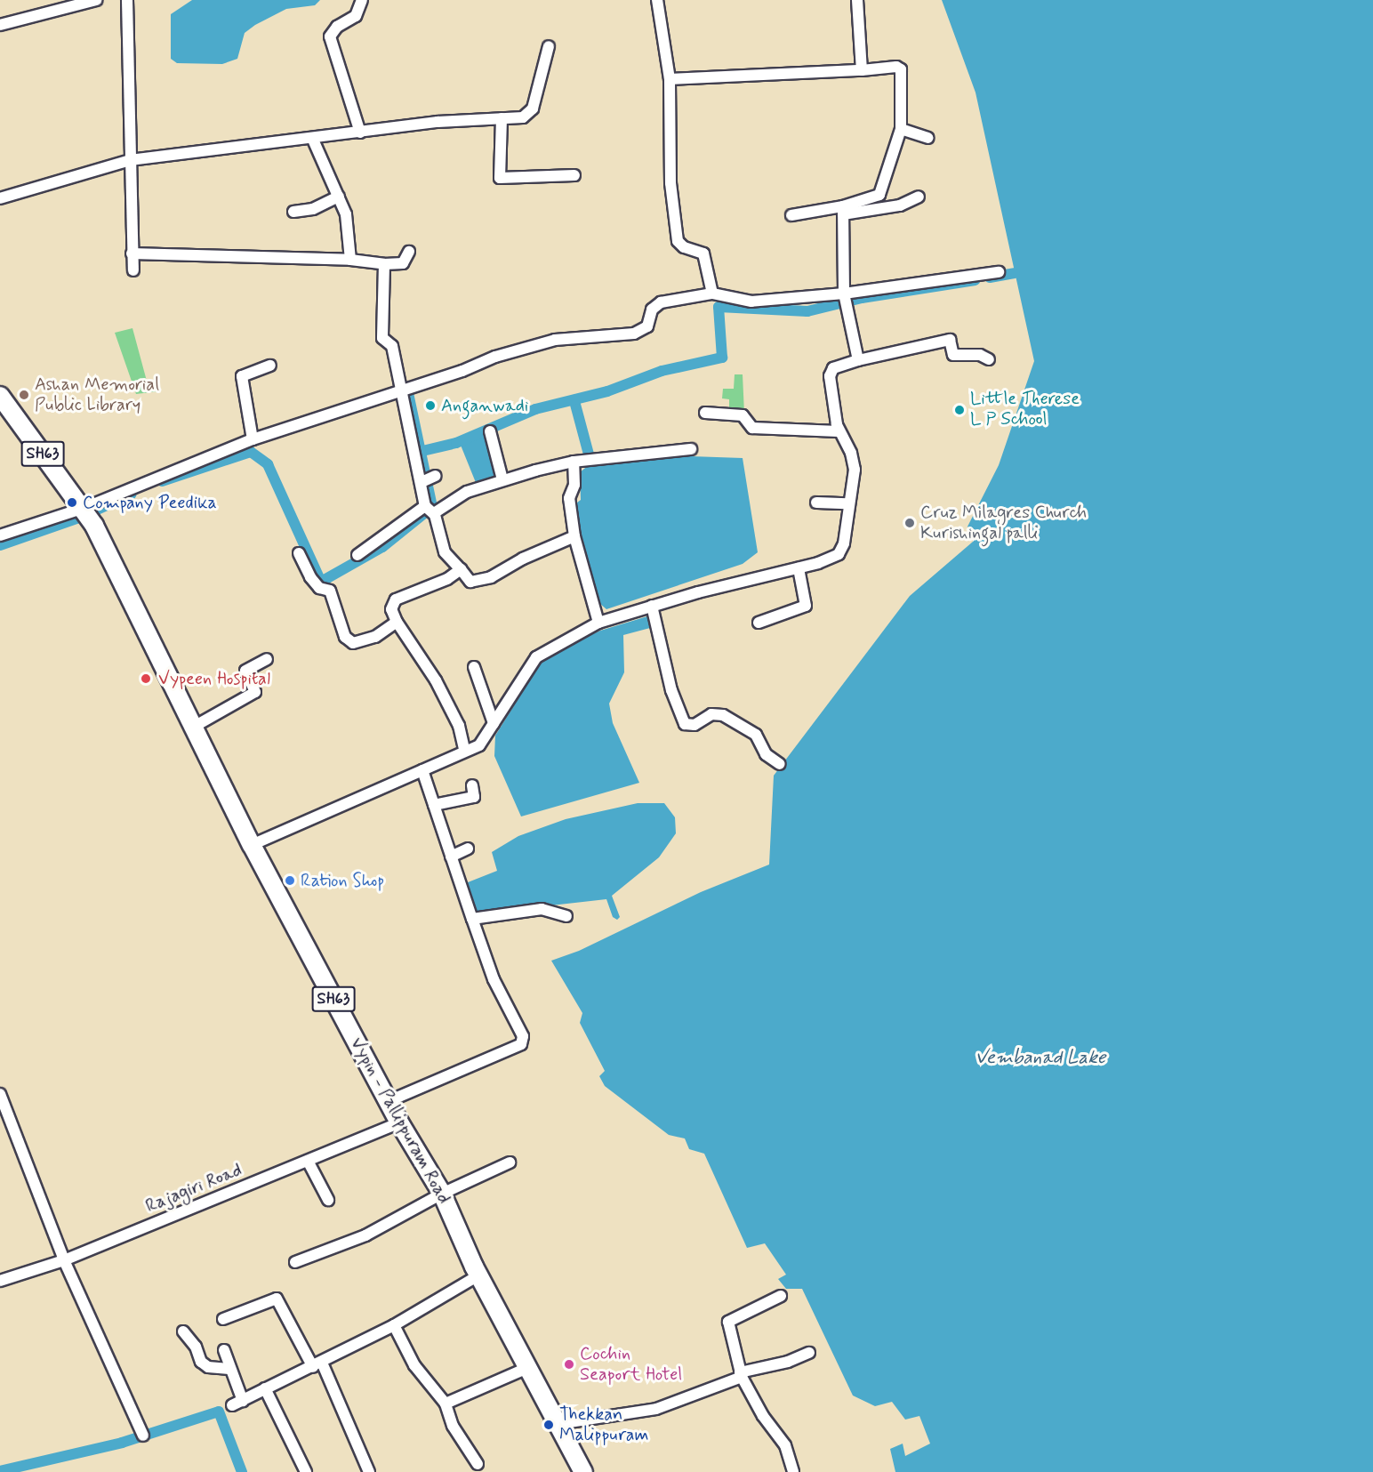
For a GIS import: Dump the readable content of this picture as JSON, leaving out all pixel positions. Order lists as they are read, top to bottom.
{
  "streets": {
    "main road": ["SH63", "Vypin - Pallippuram Road"],
    "street": ["Rajagiri Road"]
  },
  "crossings": [
    ["SH63", "Vypin - Pallippuram Road"],
    ["Vypin - Pallippuram Road", "Rajagiri Road"]
  ],
  "water": ["Vembanad Lake"],
  "places": [
    "Ashan Memorial Public Library",
    "Anganwadi",
    "Little Therese L P School",
    "Company Peedika",
    "Cruz Milagres Church Kurishingal palli",
    "Vypeen Hospital",
    "Ration Shop",
    "Cochin Seaport Hotel",
    "Thekkan Malippuram"
  ]
}
